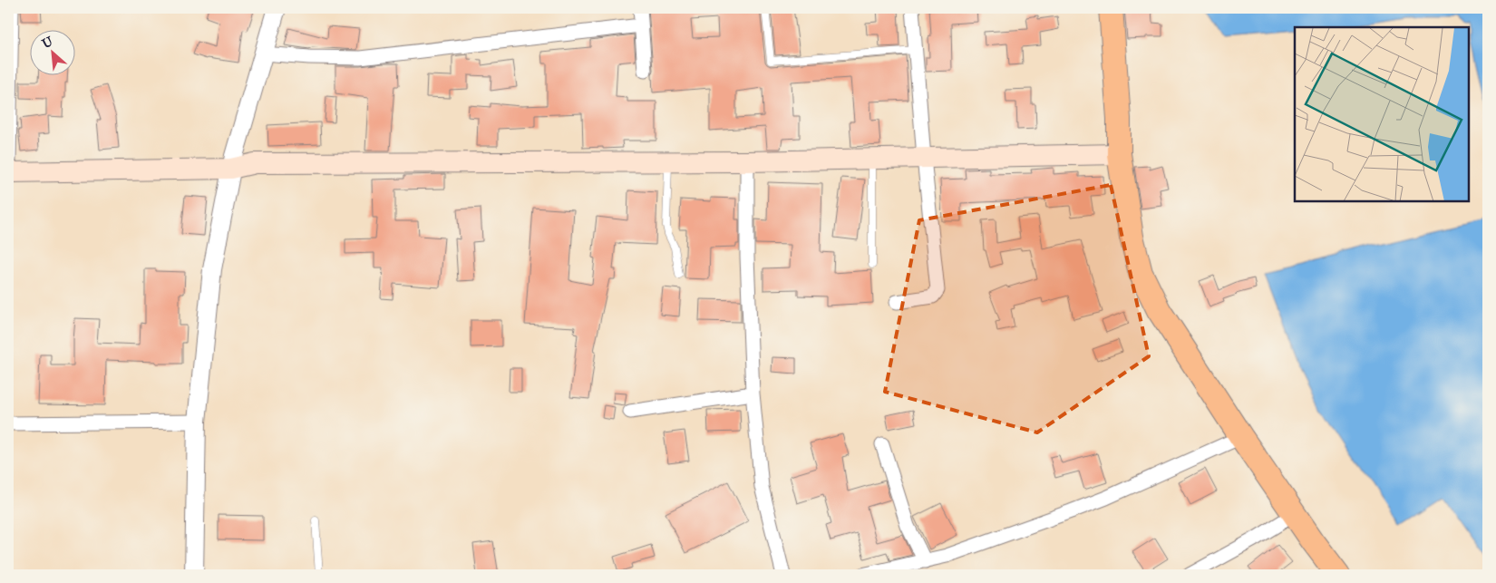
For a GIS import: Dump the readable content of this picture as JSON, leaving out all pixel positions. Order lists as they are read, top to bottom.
{
  "north": "top left"
}
